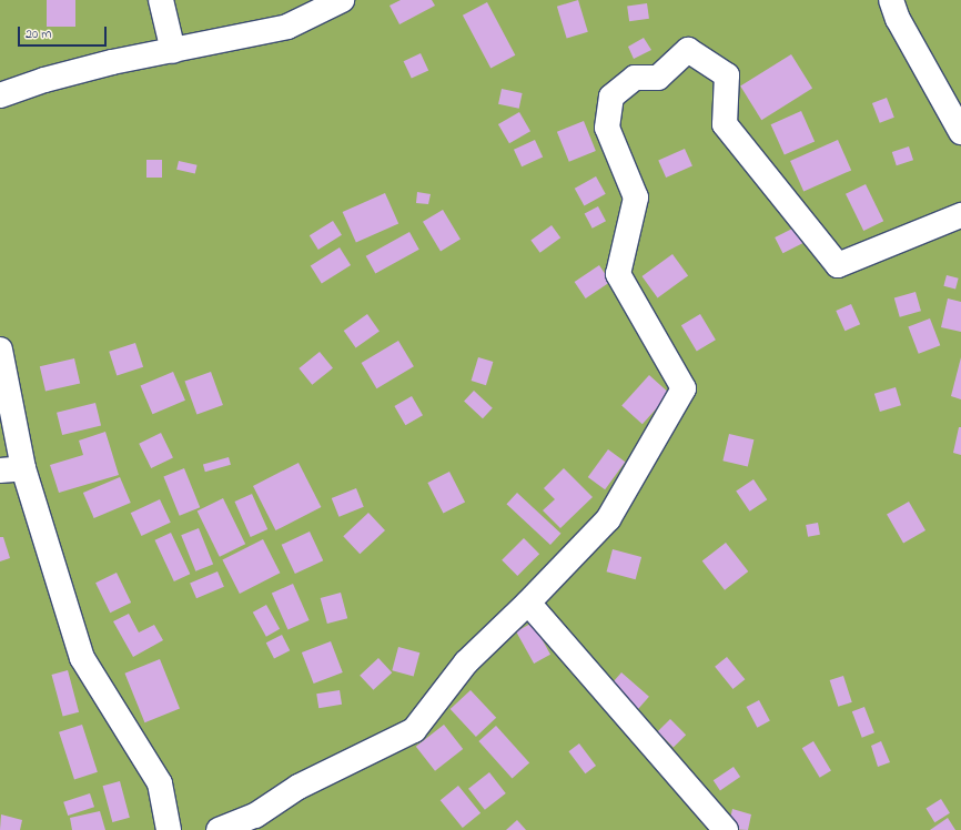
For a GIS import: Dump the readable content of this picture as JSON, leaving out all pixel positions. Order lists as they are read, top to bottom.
{
  "scale_bar": "20 m"
}
